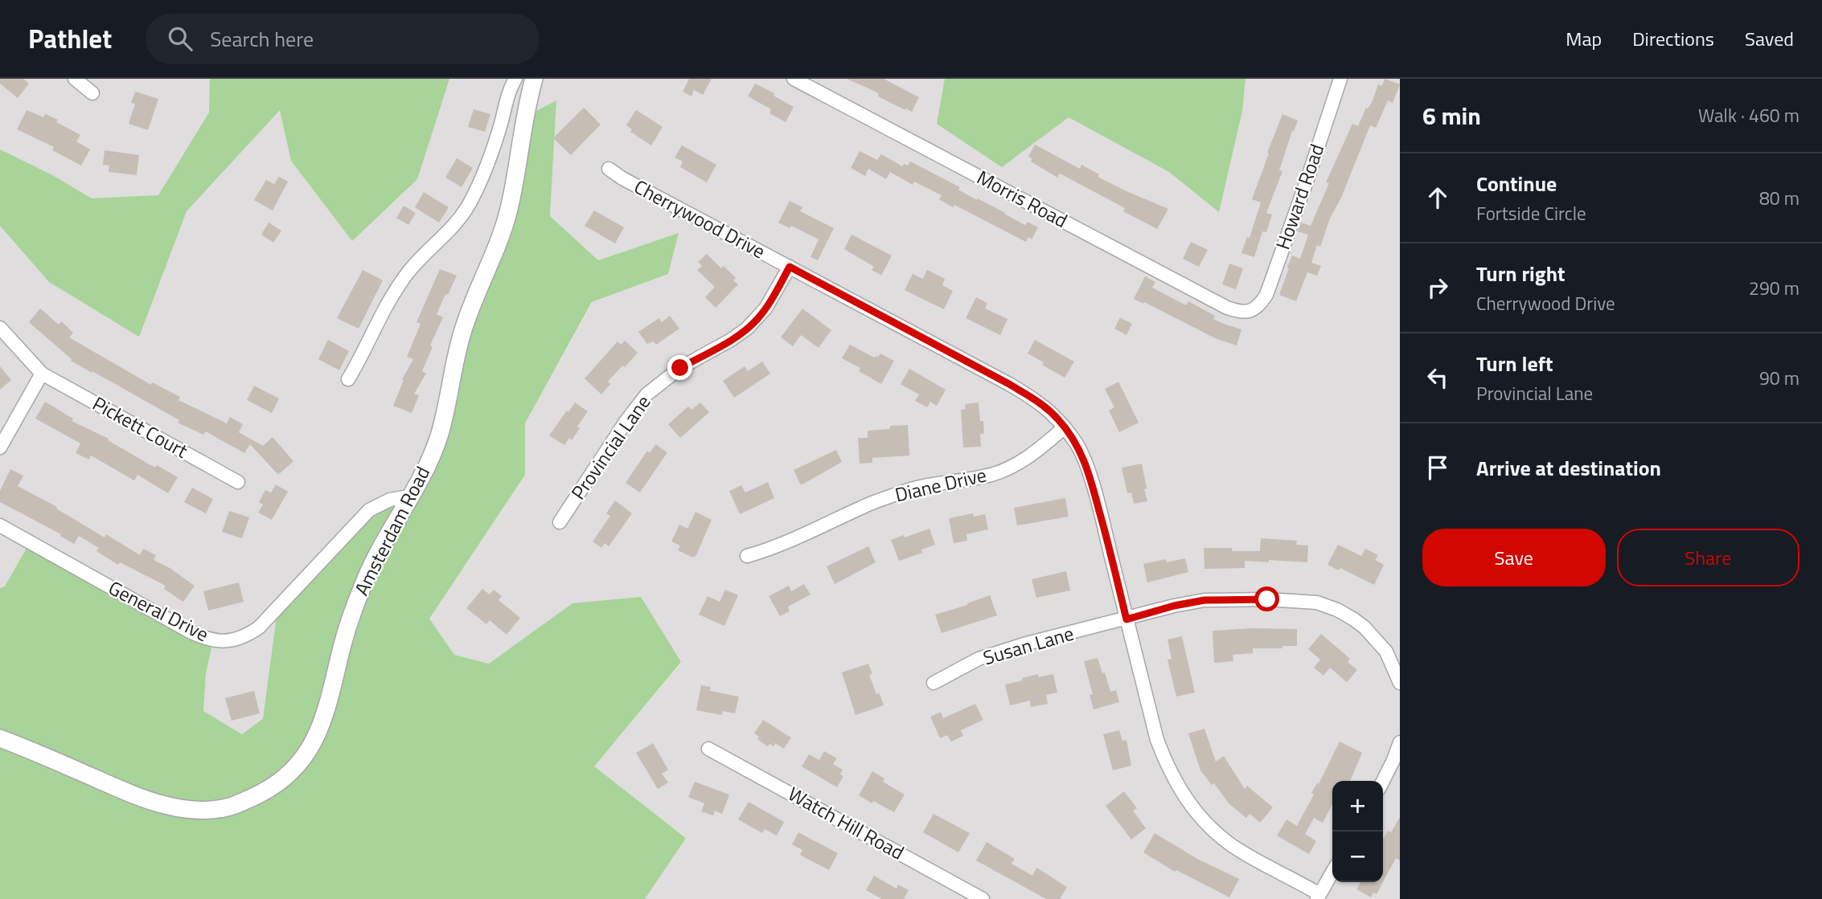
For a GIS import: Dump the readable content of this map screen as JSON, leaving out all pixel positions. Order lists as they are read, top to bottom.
{
  "streets": {
    "street": [
      "Howard Road",
      "Morris Road",
      "Cherrywood Drive",
      "Pickett Court",
      "Provincial Lane",
      "Diane Drive",
      "Amsterdam Road",
      "General Drive",
      "Susan Lane",
      "Watch Hill Road"
    ]
  },
  "crossings": [
    ["Howard Road", "Morris Road"],
    ["Cherrywood Drive", "Provincial Lane"],
    ["Cherrywood Drive", "Diane Drive"],
    ["Cherrywood Drive", "Susan Lane"],
    ["Amsterdam Road", "General Drive"]
  ],
  "page": {
    "header": "Pathlet",
    "search": "Search here",
    "nav": ["Map", "Directions", "Saved"],
    "heading": ["6 min", "Walk · 460 m"],
    "list": [
      ["Continue", "Fortside Circle", "80 m"],
      ["Turn right", "Cherrywood Drive", "290 m"],
      ["Turn left", "Provincial Lane", "90 m"],
      "Arrive at destination"
    ],
    "buttons": ["Save", "Share"],
    "map_buttons": ["+", "−"]
  }
}
